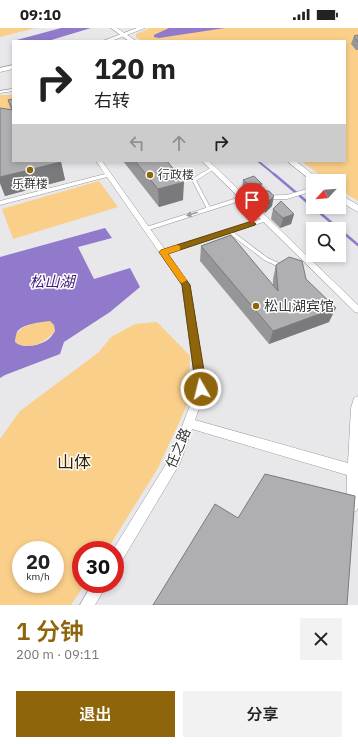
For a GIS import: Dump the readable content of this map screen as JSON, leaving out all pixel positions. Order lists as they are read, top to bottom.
{
  "streets": {
    "street": ["任之路"]
  },
  "water": ["松山湖"],
  "parks": ["山体"],
  "places": ["乐群楼", "行政楼", "松山湖宾馆"],
  "north": "bottom left",
  "page": {
    "status": "09:10",
    "turn": ["120 m", "右转"],
    "speed": "20 km/h",
    "limit": "30",
    "heading": ["1 分钟", "200 m · 09:11"],
    "buttons": ["退出", "分享"]
  }
}
